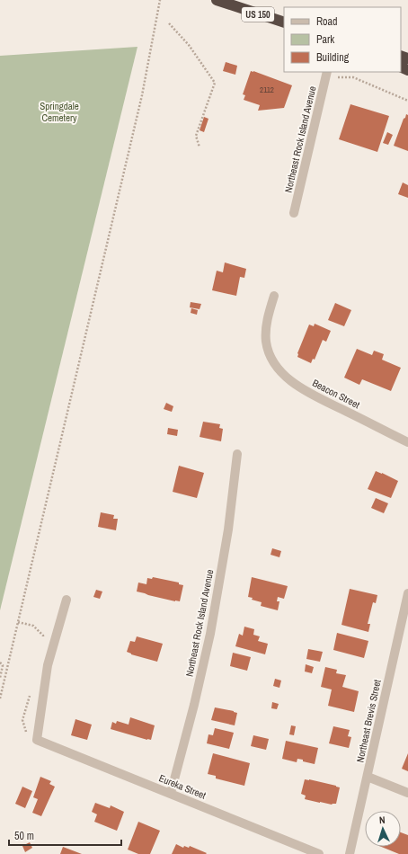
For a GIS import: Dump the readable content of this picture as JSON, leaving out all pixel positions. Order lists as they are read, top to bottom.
{
  "streets": {
    "highway": ["US 150"],
    "street": [
      "Northeast Rock Island Avenue",
      "Beacon Street",
      "Northeast Brevis Street",
      "Eureka Street"
    ]
  },
  "crossings": [
    ["Northeast Rock Island Avenue", "Eureka Street"]
  ],
  "parks": ["Springdale Cemetery"],
  "house_numbers": ["2112"],
  "legend": ["Road", "Park", "Building"],
  "scale_bar": "50 m",
  "north": "top"
}
